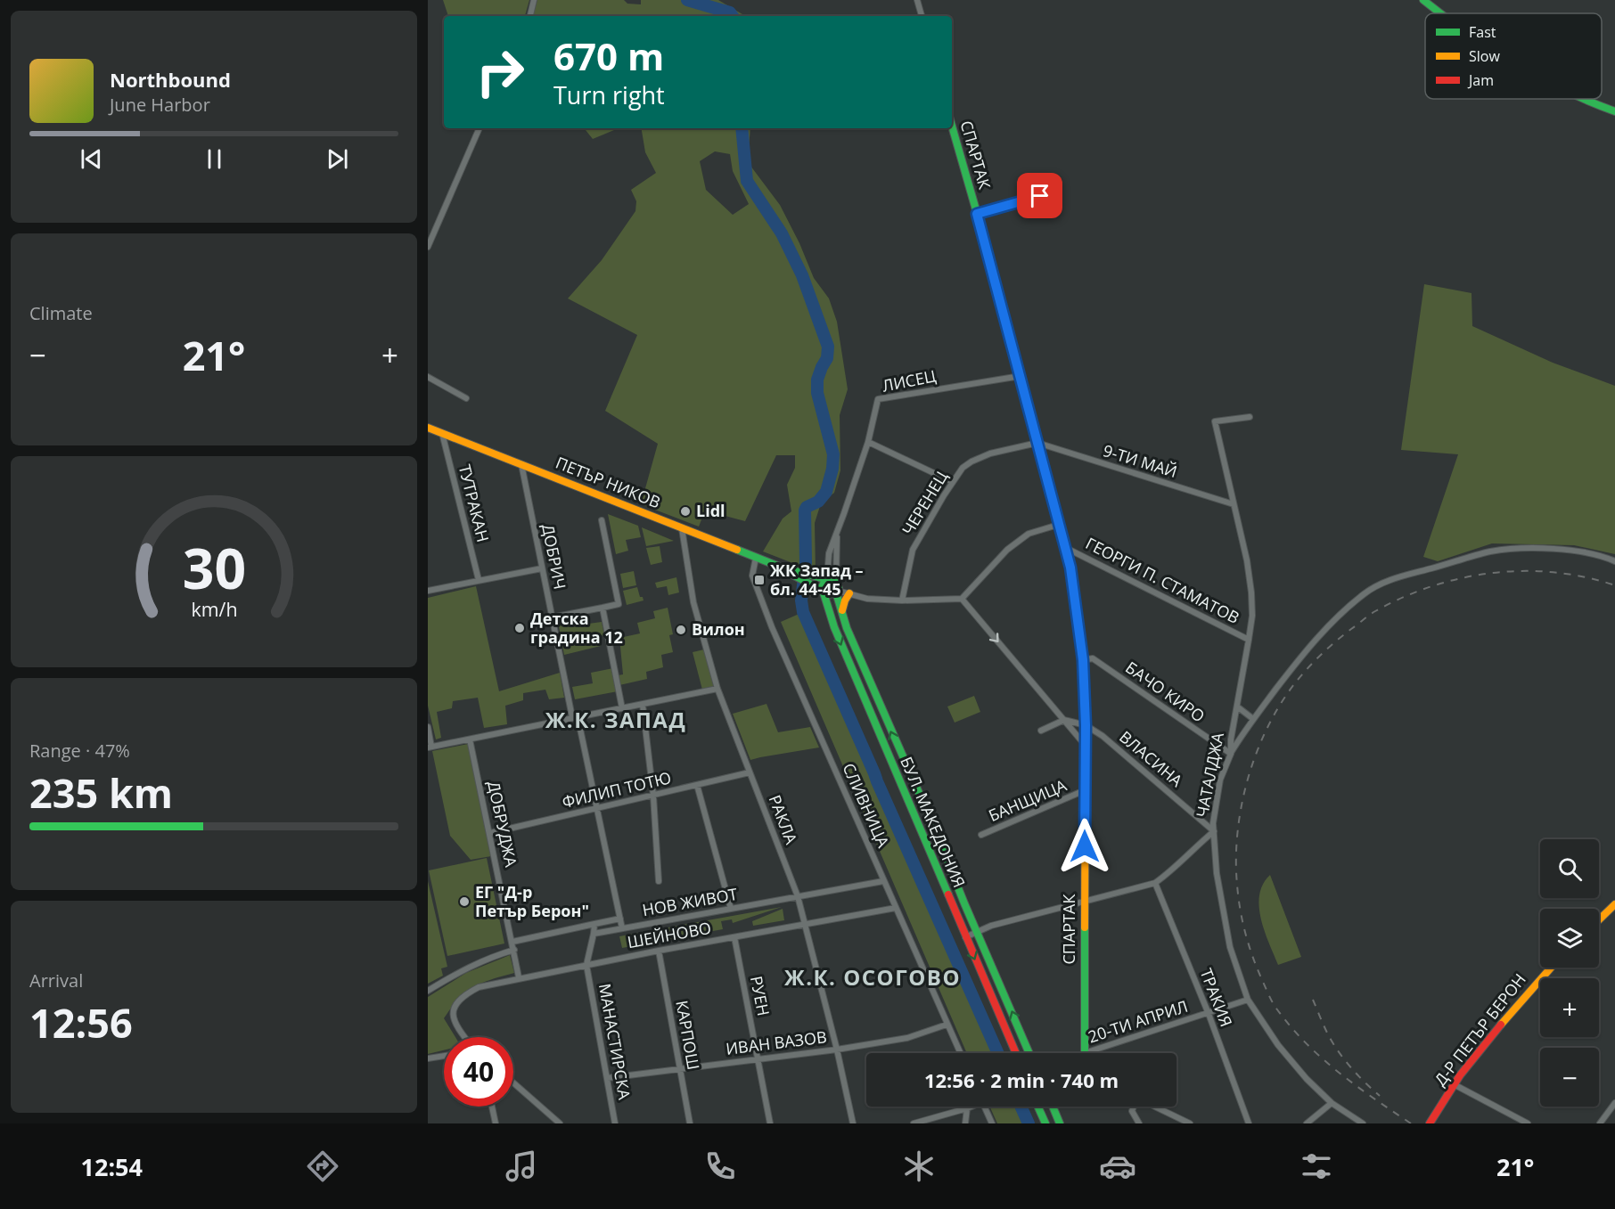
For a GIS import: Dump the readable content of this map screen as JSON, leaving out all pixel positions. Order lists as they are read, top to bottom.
{
  "streets": {
    "street": [
      "СПАРТАК",
      "ЛИСЕЦ",
      "9-ТИ МАЙ",
      "ПЕТЪР НИКОВ",
      "ТУТРАКАН",
      "ЧЕРЕНЕЦ",
      "ДОБРИЧ",
      "ГЕОРГИ П. СТАМАТОВ",
      "БАЧО КИРО",
      "ВЛАСИНА",
      "ЧАТАЛДЖА",
      "ФИЛИП ТОТЮ",
      "БАНЩИЦА",
      "СЛИВНИЦА",
      "РАКЛА",
      "БУЛ. МАКЕДОНИЯ",
      "ДОБРУДЖА",
      "НОВ ЖИВОТ",
      "ШЕЙНОВО",
      "РУЕН",
      "ТРАКИЯ",
      "20-ТИ АПРИЛ",
      "Д-Р ПЕТЪР БЕРОН",
      "КАРПОШ",
      "МАНАСТИРСКА",
      "ИВАН ВАЗОВ"
    ]
  },
  "crossings": [
    ["СПАРТАК", "ЛИСЕЦ"],
    ["СПАРТАК", "9-ТИ МАЙ"],
    ["СПАРТАК", "ЧЕРЕНЕЦ"],
    ["СПАРТАК", "ГЕОРГИ П. СТАМАТОВ"],
    ["СПАРТАК", "БАЧО КИРО"],
    ["СПАРТАК", "ВЛАСИНА"],
    ["СПАРТАК", "БАНЩИЦА"],
    ["СПАРТАК", "20-ТИ АПРИЛ"],
    ["ЛИСЕЦ", "БУЛ. МАКЕДОНИЯ"],
    ["9-ТИ МАЙ", "ЧЕРЕНЕЦ"],
    ["9-ТИ МАЙ", "ЧАТАЛДЖА"],
    ["ПЕТЪР НИКОВ", "ТУТРАКАН"],
    ["ПЕТЪР НИКОВ", "ДОБРИЧ"],
    ["ПЕТЪР НИКОВ", "СЛИВНИЦА"],
    ["ПЕТЪР НИКОВ", "РАКЛА"],
    ["ДОБРИЧ", "ФИЛИП ТОТЮ"],
    ["ДОБРИЧ", "НОВ ЖИВОТ"],
    ["ГЕОРГИ П. СТАМАТОВ", "ЧАТАЛДЖА"],
    ["БАЧО КИРО", "ЧАТАЛДЖА"],
    ["ВЛАСИНА", "ЧАТАЛДЖА"],
    ["ЧАТАЛДЖА", "20-ТИ АПРИЛ"],
    ["ФИЛИП ТОТЮ", "РАКЛА"],
    ["ФИЛИП ТОТЮ", "ДОБРУДЖА"],
    ["СЛИВНИЦА", "НОВ ЖИВОТ"],
    ["СЛИВНИЦА", "ШЕЙНОВО"],
    ["СЛИВНИЦА", "ИВАН ВАЗОВ"],
    ["РАКЛА", "НОВ ЖИВОТ"],
    ["РАКЛА", "ШЕЙНОВО"],
    ["РАКЛА", "ИВАН ВАЗОВ"],
    ["ДОБРУДЖА", "ШЕЙНОВО"],
    ["ШЕЙНОВО", "РУЕН"],
    ["ШЕЙНОВО", "КАРПОШ"],
    ["ШЕЙНОВО", "МАНАСТИРСКА"],
    ["РУЕН", "ИВАН ВАЗОВ"],
    ["ТРАКИЯ", "20-ТИ АПРИЛ"],
    ["КАРПОШ", "ИВАН ВАЗОВ"],
    ["МАНАСТИРСКА", "ИВАН ВАЗОВ"]
  ],
  "districts": ["Ж.К. ЗАПАД", "Ж.К. ОСОГОВО"],
  "places": {
    "other": [
      "Lidl",
      "Детска градина 12",
      "Вилон",
      "ЕГ \"Д-р Петър Берон\""
    ],
    "transit": ["ЖК Запад – бл. 44-45"]
  },
  "legend": ["Fast", "Slow", "Jam"],
  "page": {
    "turn": ["670 m", "Turn right"],
    "song": ["Northbound", "June Harbor"],
    "tile": [
      "Climate",
      ["Range · 47%", "235 km"],
      ["Arrival", "12:56"]
    ],
    "heat": ["−", "21°", "+"],
    "map_buttons": ["+", "−"],
    "limit": "40",
    "trip": "12:56 · 2 min · 740 m",
    "tabs": ["12:54", "21°"],
    "gauge": ["30", "km/h"]
  }
}
